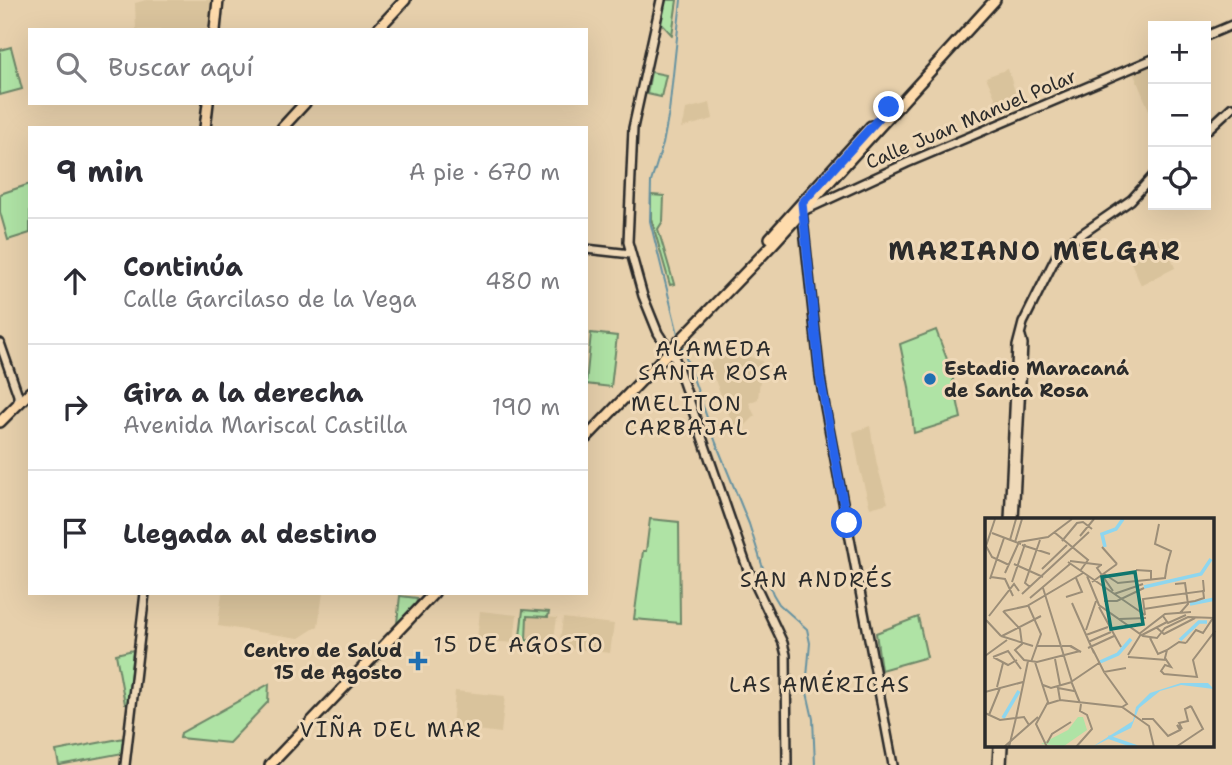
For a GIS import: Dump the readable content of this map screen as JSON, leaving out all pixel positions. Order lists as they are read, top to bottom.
{
  "streets": {
    "street": ["Calle Juan Manuel Polar"]
  },
  "districts": [
    "MARIANO MELGAR",
    "ALAMEDA SANTA ROSA",
    "MELITON CARBAJAL",
    "SAN ANDRÉS",
    "15 DE AGOSTO",
    "LAS AMÉRICAS",
    "VIÑA DEL MAR"
  ],
  "places": {
    "other": ["Estadio Maracaná de Santa Rosa"],
    "health": ["Centro de Salud 15 de Agosto"]
  },
  "page": {
    "map_buttons": ["+", "−"],
    "search": "Buscar aquí",
    "heading": ["9 min", "A pie · 670 m"],
    "list": [
      ["Continúa", "Calle Garcilaso de la Vega", "480 m"],
      ["Gira a la derecha", "Avenida Mariscal Castilla", "190 m"],
      "Llegada al destino"
    ]
  }
}
